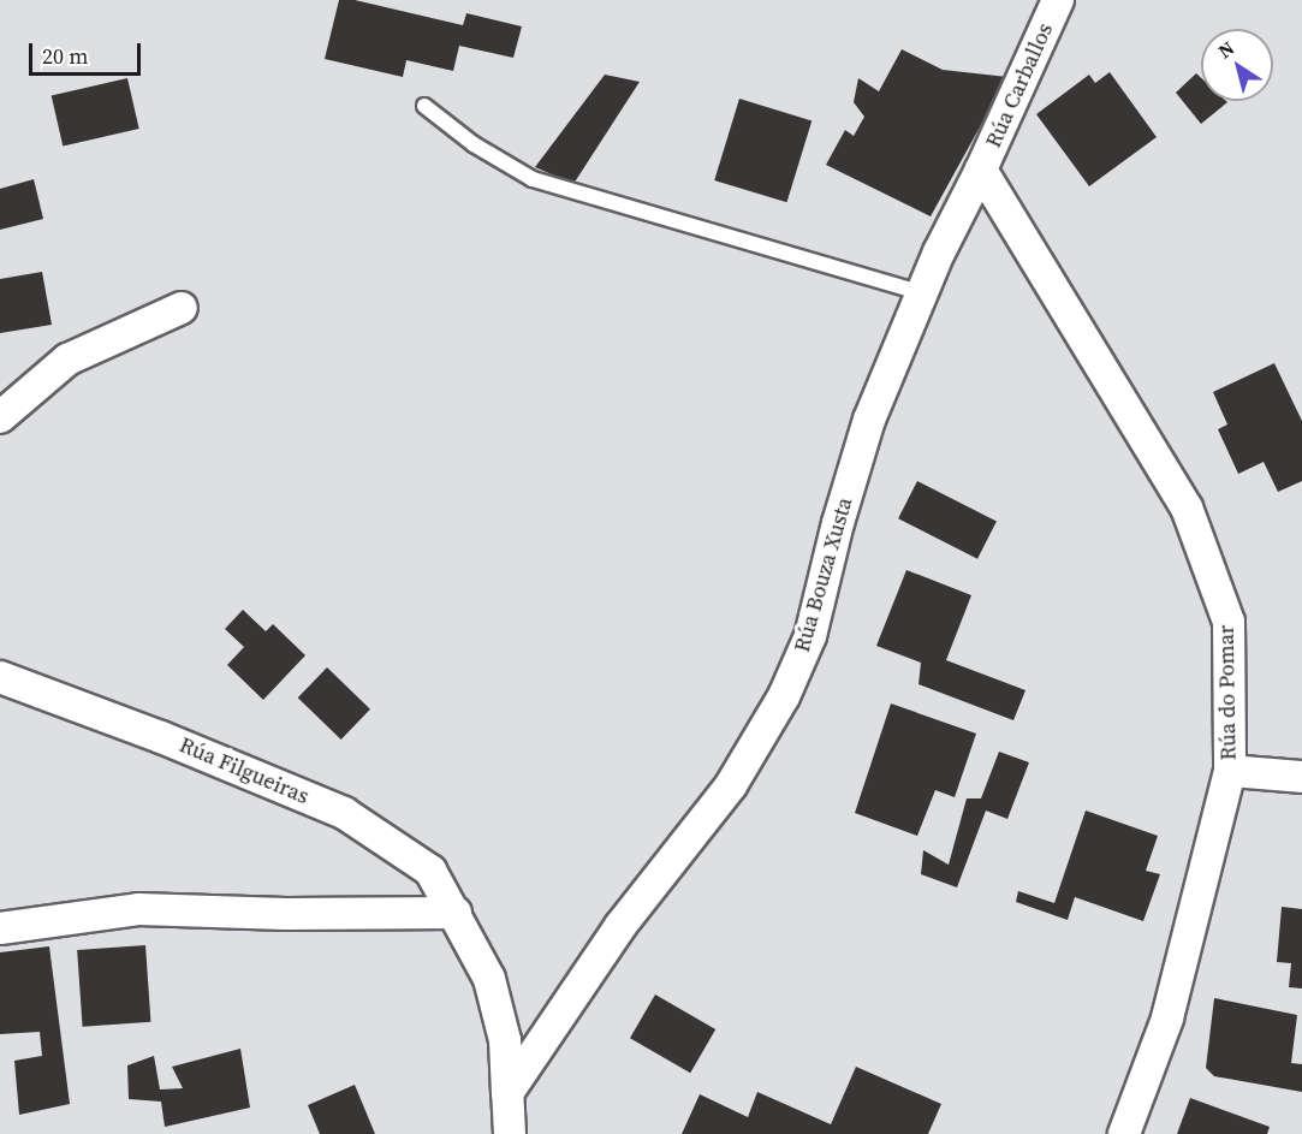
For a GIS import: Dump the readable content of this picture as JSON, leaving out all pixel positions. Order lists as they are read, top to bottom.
{
  "streets": {
    "street": [
      "Rúa Carballos",
      "Rúa Bouza Xusta",
      "Rúa do Pomar",
      "Rúa Filgueiras"
    ]
  },
  "crossings": [
    ["Rúa Carballos", "Rúa Bouza Xusta"],
    ["Rúa Carballos", "Rúa do Pomar"],
    ["Rúa Bouza Xusta", "Rúa do Pomar"],
    ["Rúa Bouza Xusta", "Rúa Filgueiras"]
  ],
  "scale_bar": "20 m",
  "north": "top left"
}
